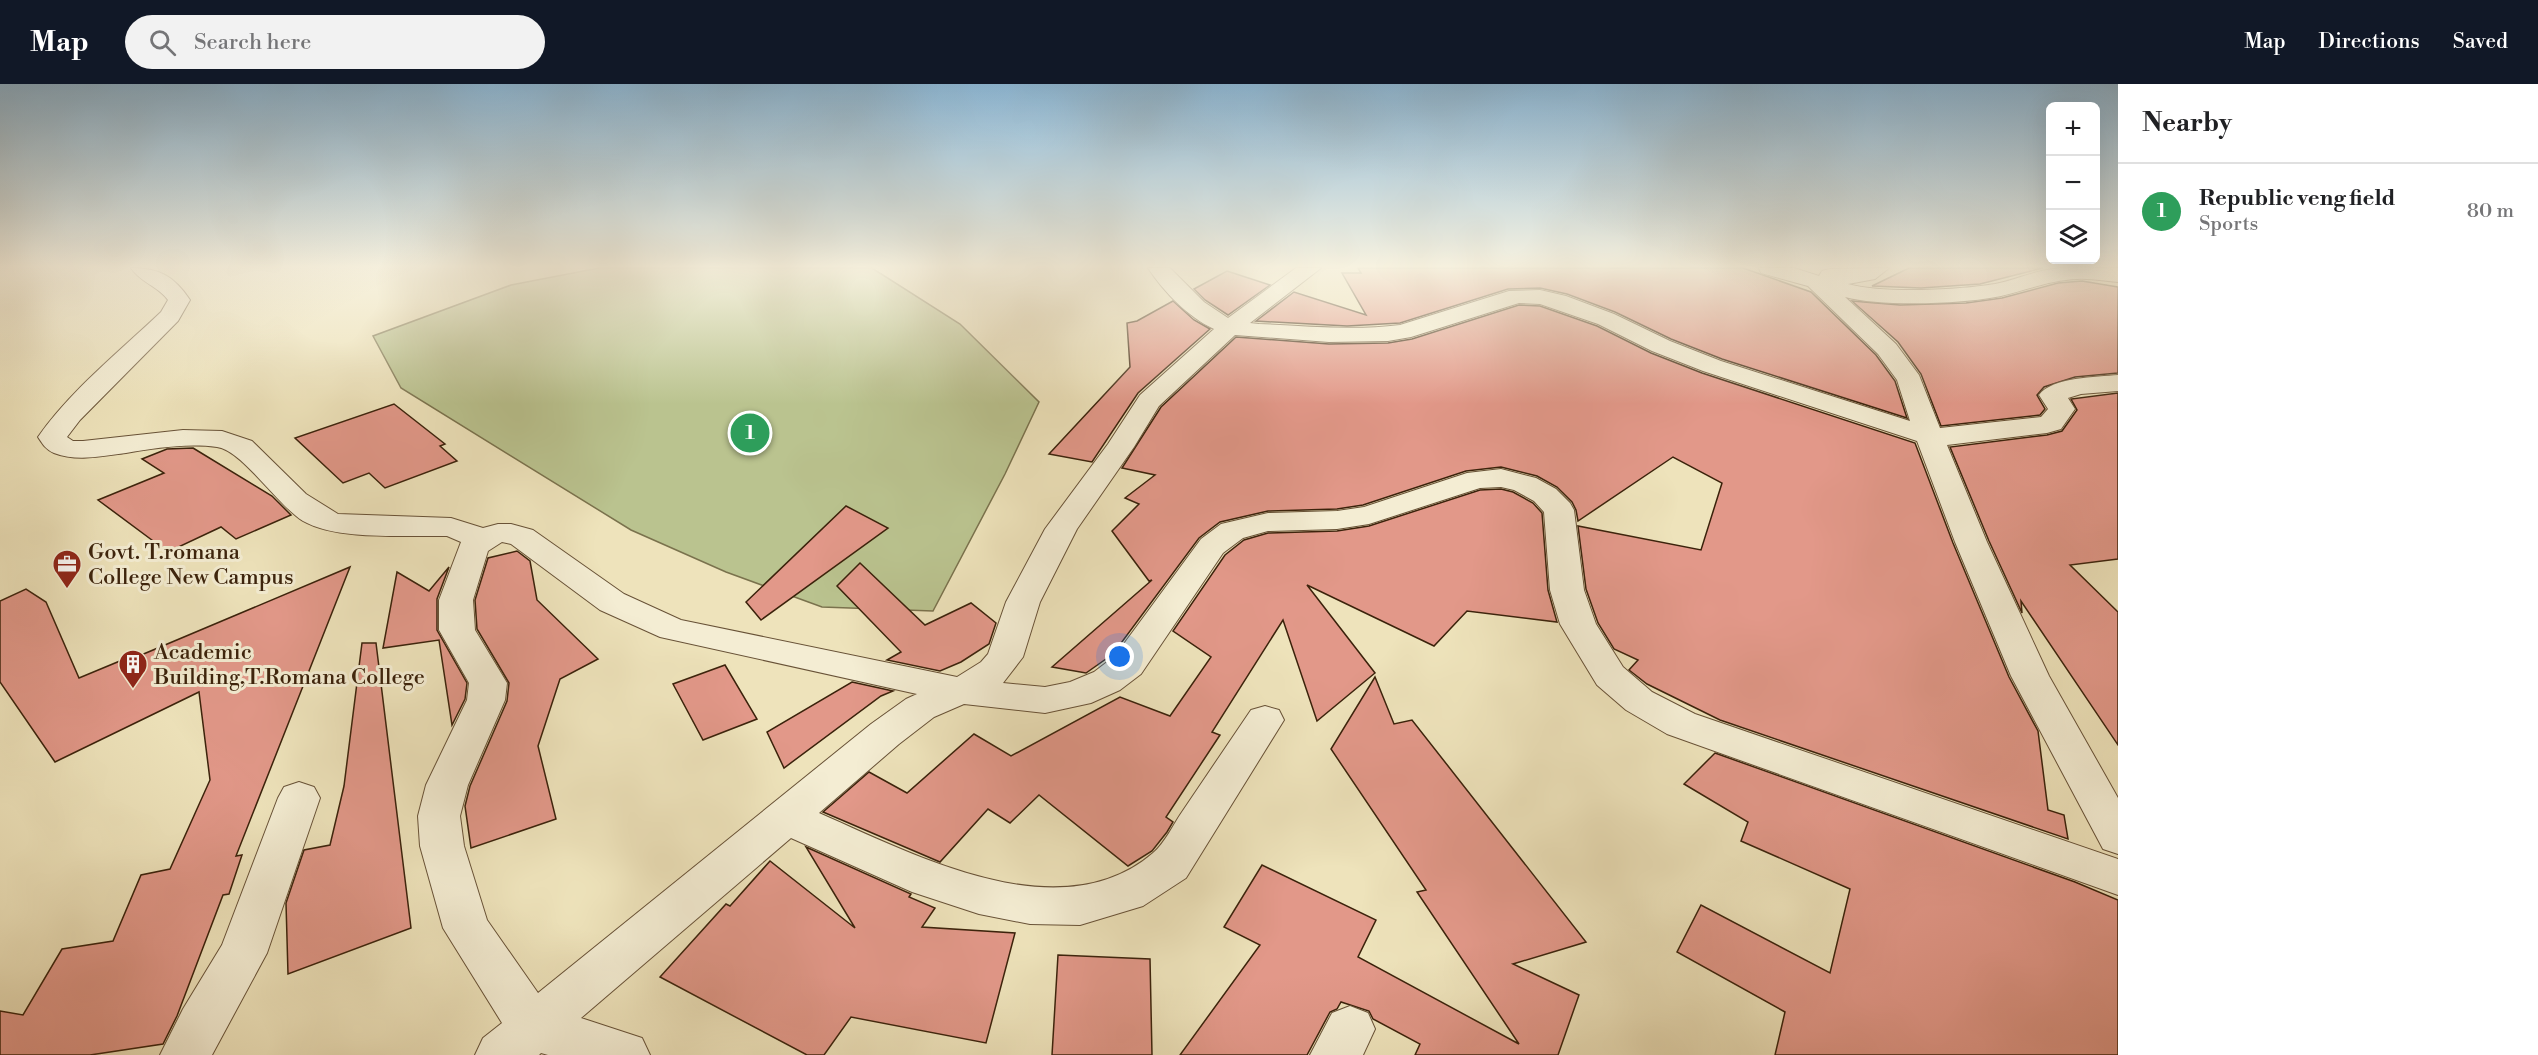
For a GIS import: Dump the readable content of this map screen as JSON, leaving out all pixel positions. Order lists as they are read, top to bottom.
{
  "places": {
    "office": ["Govt. T.romana College New Campus"],
    "building": ["Academic Building,T.Romana College"]
  },
  "page": {
    "header": "Map",
    "search": "Search here",
    "nav": ["Map", "Directions", "Saved"],
    "heading": "Nearby",
    "map_buttons": ["+", "−"],
    "list": [
      {
        "mark": "1",
        "name": "Republic veng field",
        "note": "Sports",
        "value": "80 m"
      }
    ],
    "pins": "1"
  }
}
